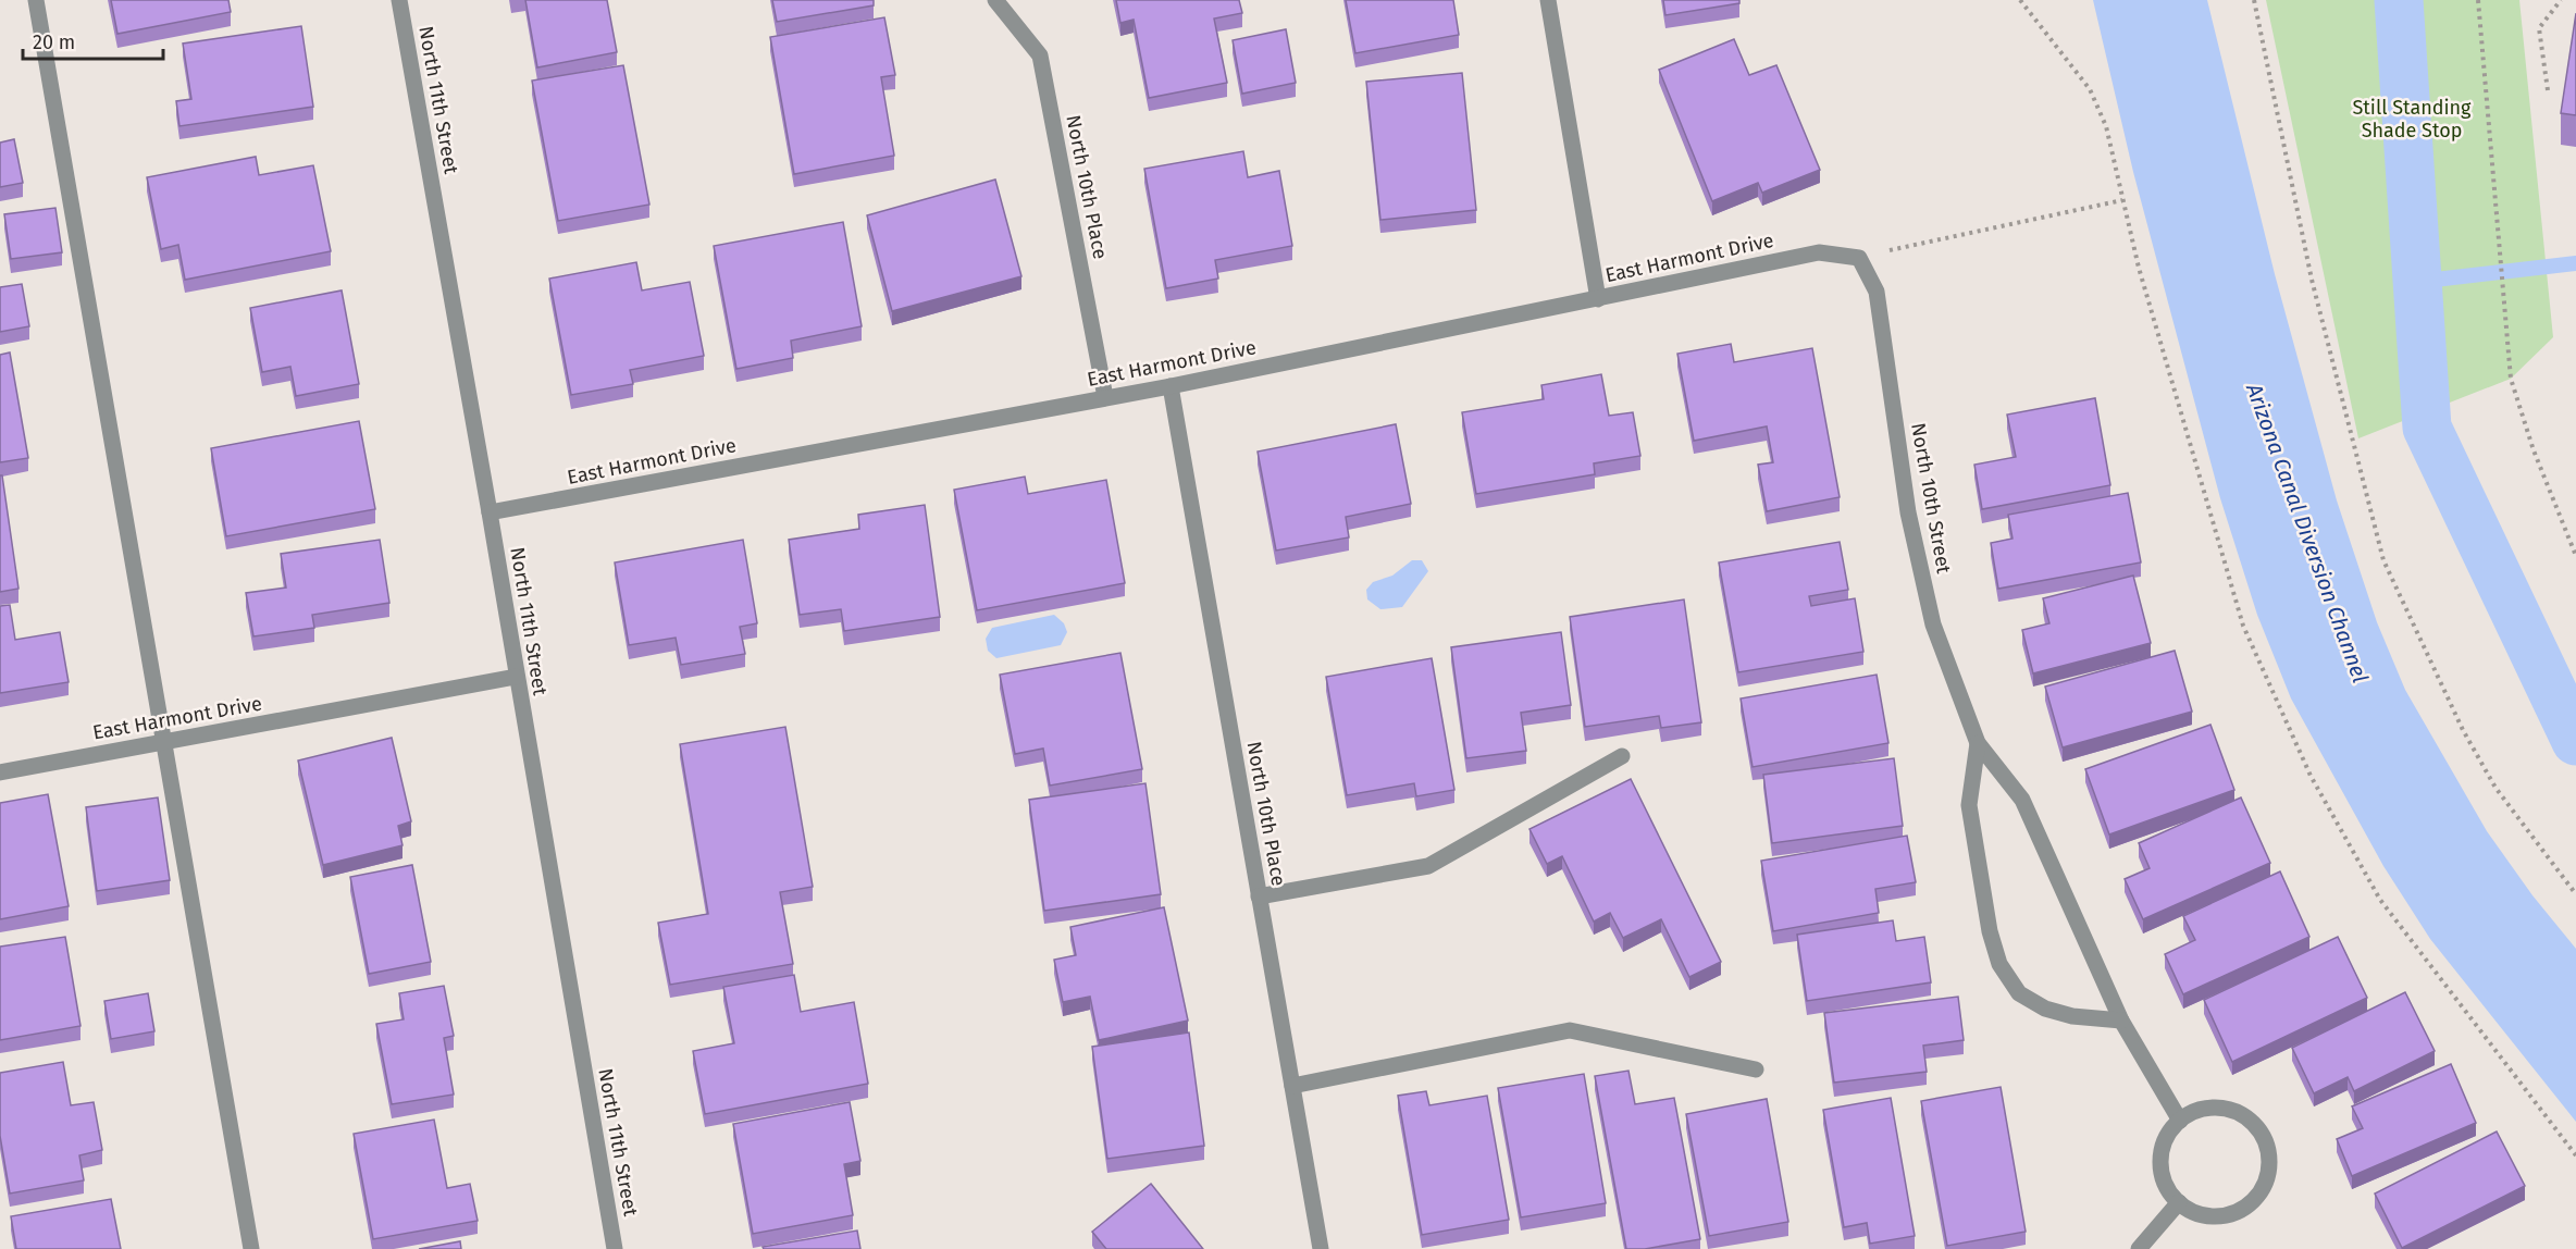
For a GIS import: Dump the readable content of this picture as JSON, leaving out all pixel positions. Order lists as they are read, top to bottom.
{
  "streets": {
    "street": [
      "North 11th Street",
      "North 10th Place",
      "East Harmont Drive",
      "North 10th Street"
    ]
  },
  "crossings": [
    ["North 11th Street", "East Harmont Drive"],
    ["North 10th Place", "East Harmont Drive"],
    ["East Harmont Drive", "North 10th Street"]
  ],
  "water": ["Arizona Canal Diversion Channel"],
  "parks": ["Still Standing Shade Stop"],
  "scale_bar": "20 m"
}
